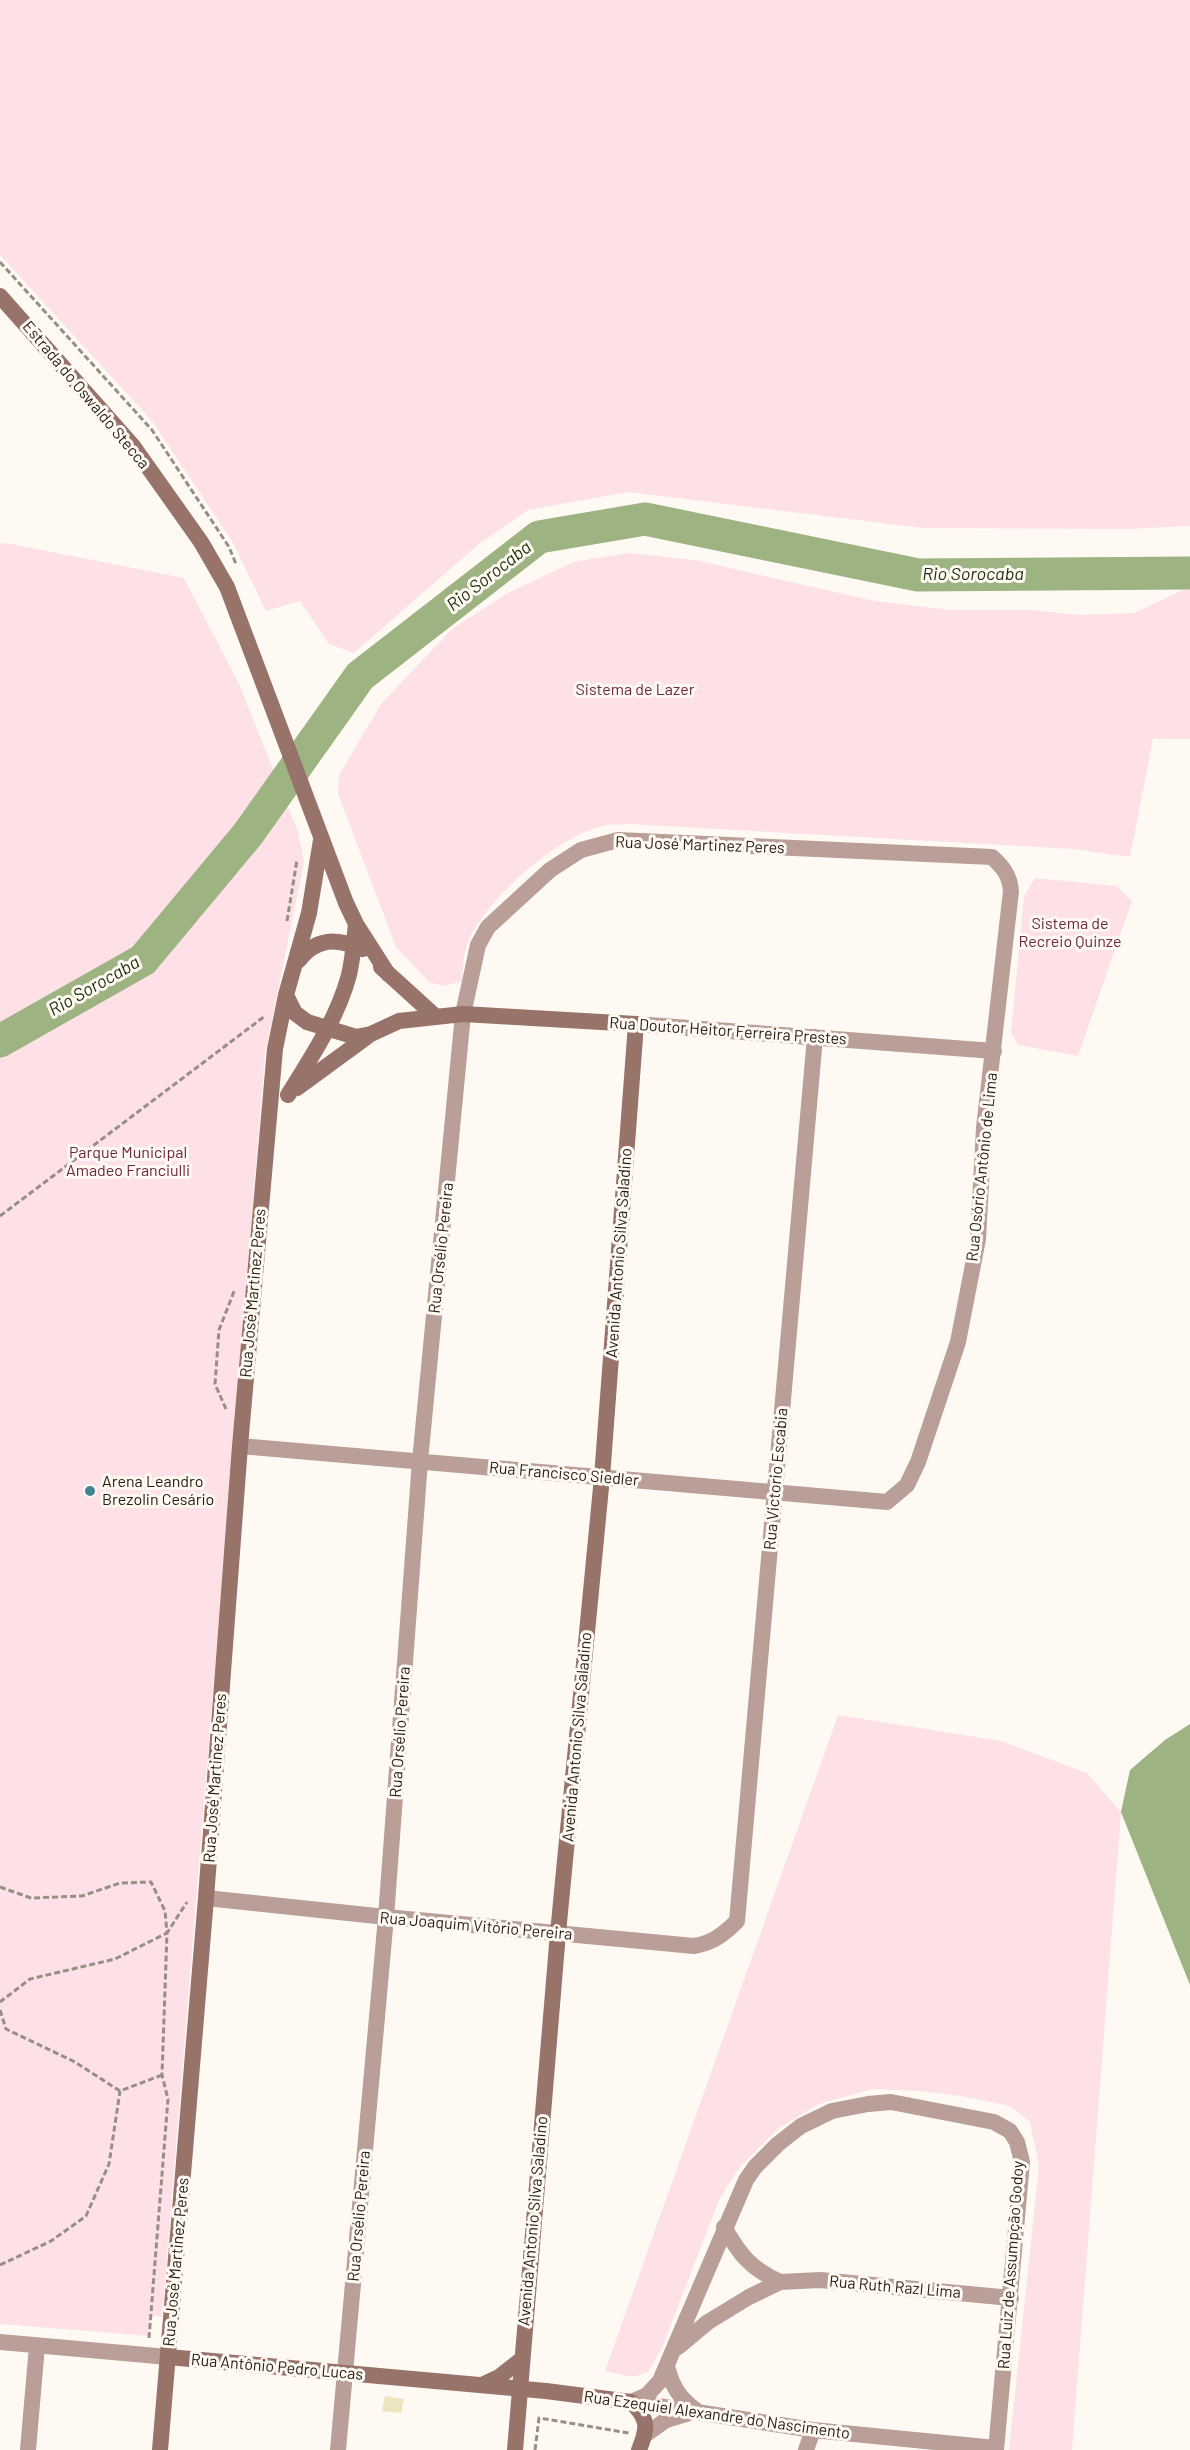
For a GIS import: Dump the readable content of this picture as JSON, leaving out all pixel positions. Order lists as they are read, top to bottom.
{
  "streets": {
    "main road": [
      "Estrada do Oswaldo Stecca",
      "Rua José Martinez Peres",
      "Rua Doutor Heitor Ferreira Prestes",
      "Avenida Antonio Silva Saladino",
      "Rua Antônio Pedro Lucas",
      "Rua Ezequiel Alexandre do Nascimento"
    ],
    "street": [
      "Rua Osório Antônio de Lima",
      "Rua Orsélio Pereira",
      "Rua Francisco Siedler",
      "Rua Victorio Escabia",
      "Rua Joaquim Vitório Pereira",
      "Rua Luiz de Assumpção Godoy",
      "Rua Ruth Razl Lima"
    ]
  },
  "crossings": [
    ["Estrada do Oswaldo Stecca", "Rua José Martinez Peres"],
    ["Rua José Martinez Peres", "Rua Doutor Heitor Ferreira Prestes"],
    ["Rua José Martinez Peres", "Rua Osório Antônio de Lima"],
    ["Rua José Martinez Peres", "Rua Orsélio Pereira"],
    ["Rua José Martinez Peres", "Rua Francisco Siedler"],
    ["Rua José Martinez Peres", "Rua Joaquim Vitório Pereira"],
    ["Rua José Martinez Peres", "Rua Antônio Pedro Lucas"],
    ["Rua Doutor Heitor Ferreira Prestes", "Rua Osório Antônio de Lima"],
    ["Rua Doutor Heitor Ferreira Prestes", "Rua Orsélio Pereira"],
    ["Rua Doutor Heitor Ferreira Prestes", "Avenida Antonio Silva Saladino"],
    ["Rua Doutor Heitor Ferreira Prestes", "Rua Victorio Escabia"],
    ["Rua Osório Antônio de Lima", "Rua Francisco Siedler"],
    ["Rua Orsélio Pereira", "Rua Francisco Siedler"],
    ["Rua Orsélio Pereira", "Rua Joaquim Vitório Pereira"],
    ["Rua Orsélio Pereira", "Rua Antônio Pedro Lucas"],
    ["Avenida Antonio Silva Saladino", "Rua Francisco Siedler"],
    ["Avenida Antonio Silva Saladino", "Rua Joaquim Vitório Pereira"],
    ["Avenida Antonio Silva Saladino", "Rua Antônio Pedro Lucas"],
    ["Avenida Antonio Silva Saladino", "Rua Ezequiel Alexandre do Nascimento"],
    ["Rua Francisco Siedler", "Rua Victorio Escabia"],
    ["Rua Victorio Escabia", "Rua Joaquim Vitório Pereira"],
    ["Rua Luiz de Assumpção Godoy", "Rua Ruth Razl Lima"],
    ["Rua Luiz de Assumpção Godoy", "Rua Ezequiel Alexandre do Nascimento"],
    ["Rua Antônio Pedro Lucas", "Rua Ezequiel Alexandre do Nascimento"]
  ],
  "water": ["Rio Sorocaba"],
  "parks": ["Sistema de Lazer", "Sistema de Recreio Quinze", "Parque Municipal Amadeo Franciulli"],
  "places": ["Arena Leandro Brezolin Cesário"]
}
